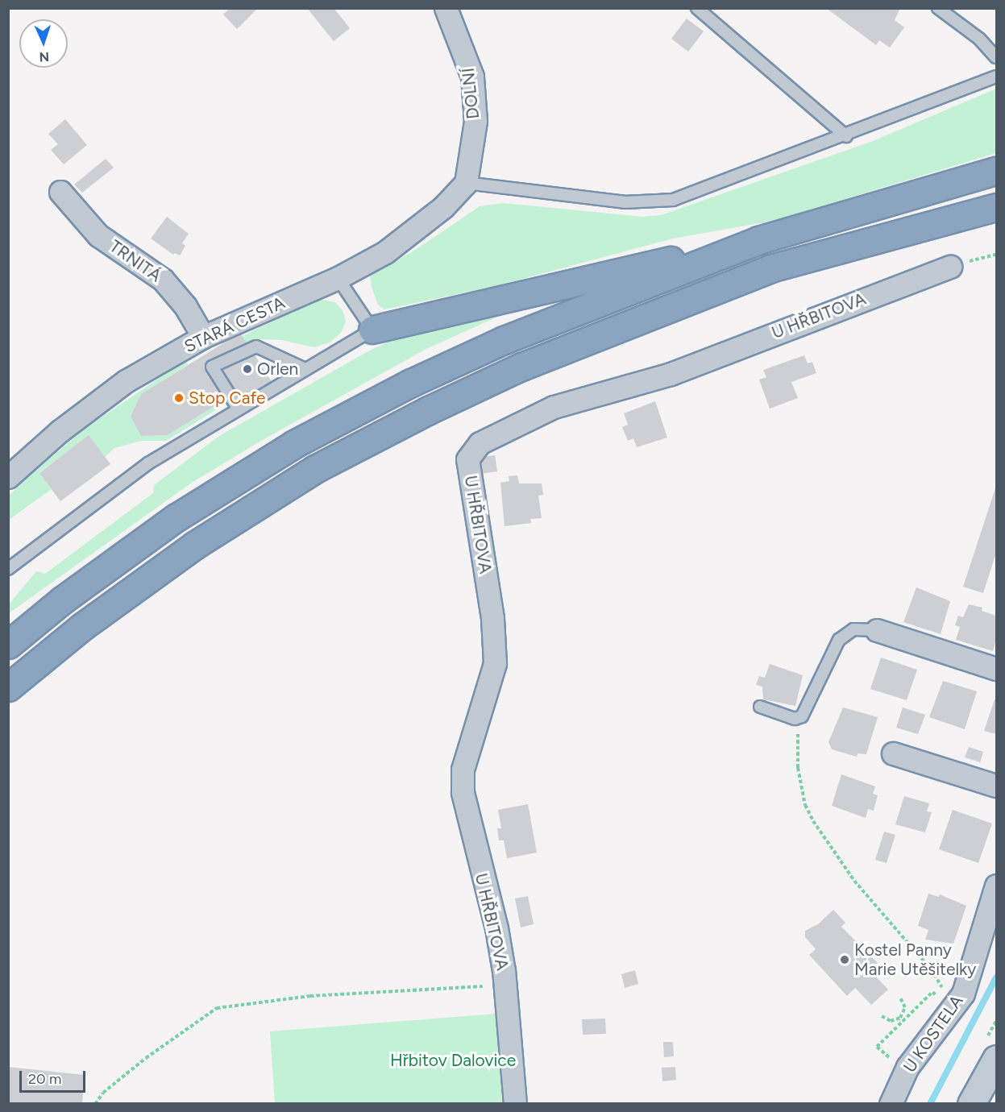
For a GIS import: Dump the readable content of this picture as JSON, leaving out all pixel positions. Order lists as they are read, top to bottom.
{
  "streets": {
    "street": [
      "DOLNÍ",
      "TRNITÁ",
      "U HŘBITOVA",
      "STARÁ CESTA",
      "U KOSTELA"
    ]
  },
  "crossings": [
    ["DOLNÍ", "STARÁ CESTA"],
    ["TRNITÁ", "STARÁ CESTA"]
  ],
  "parks": ["Hřbitov Dalovice"],
  "places": ["Orlen", "Stop Cafe", "Kostel Panny Marie Utěšitelky"],
  "scale_bar": "20 m",
  "north": "bottom"
}
